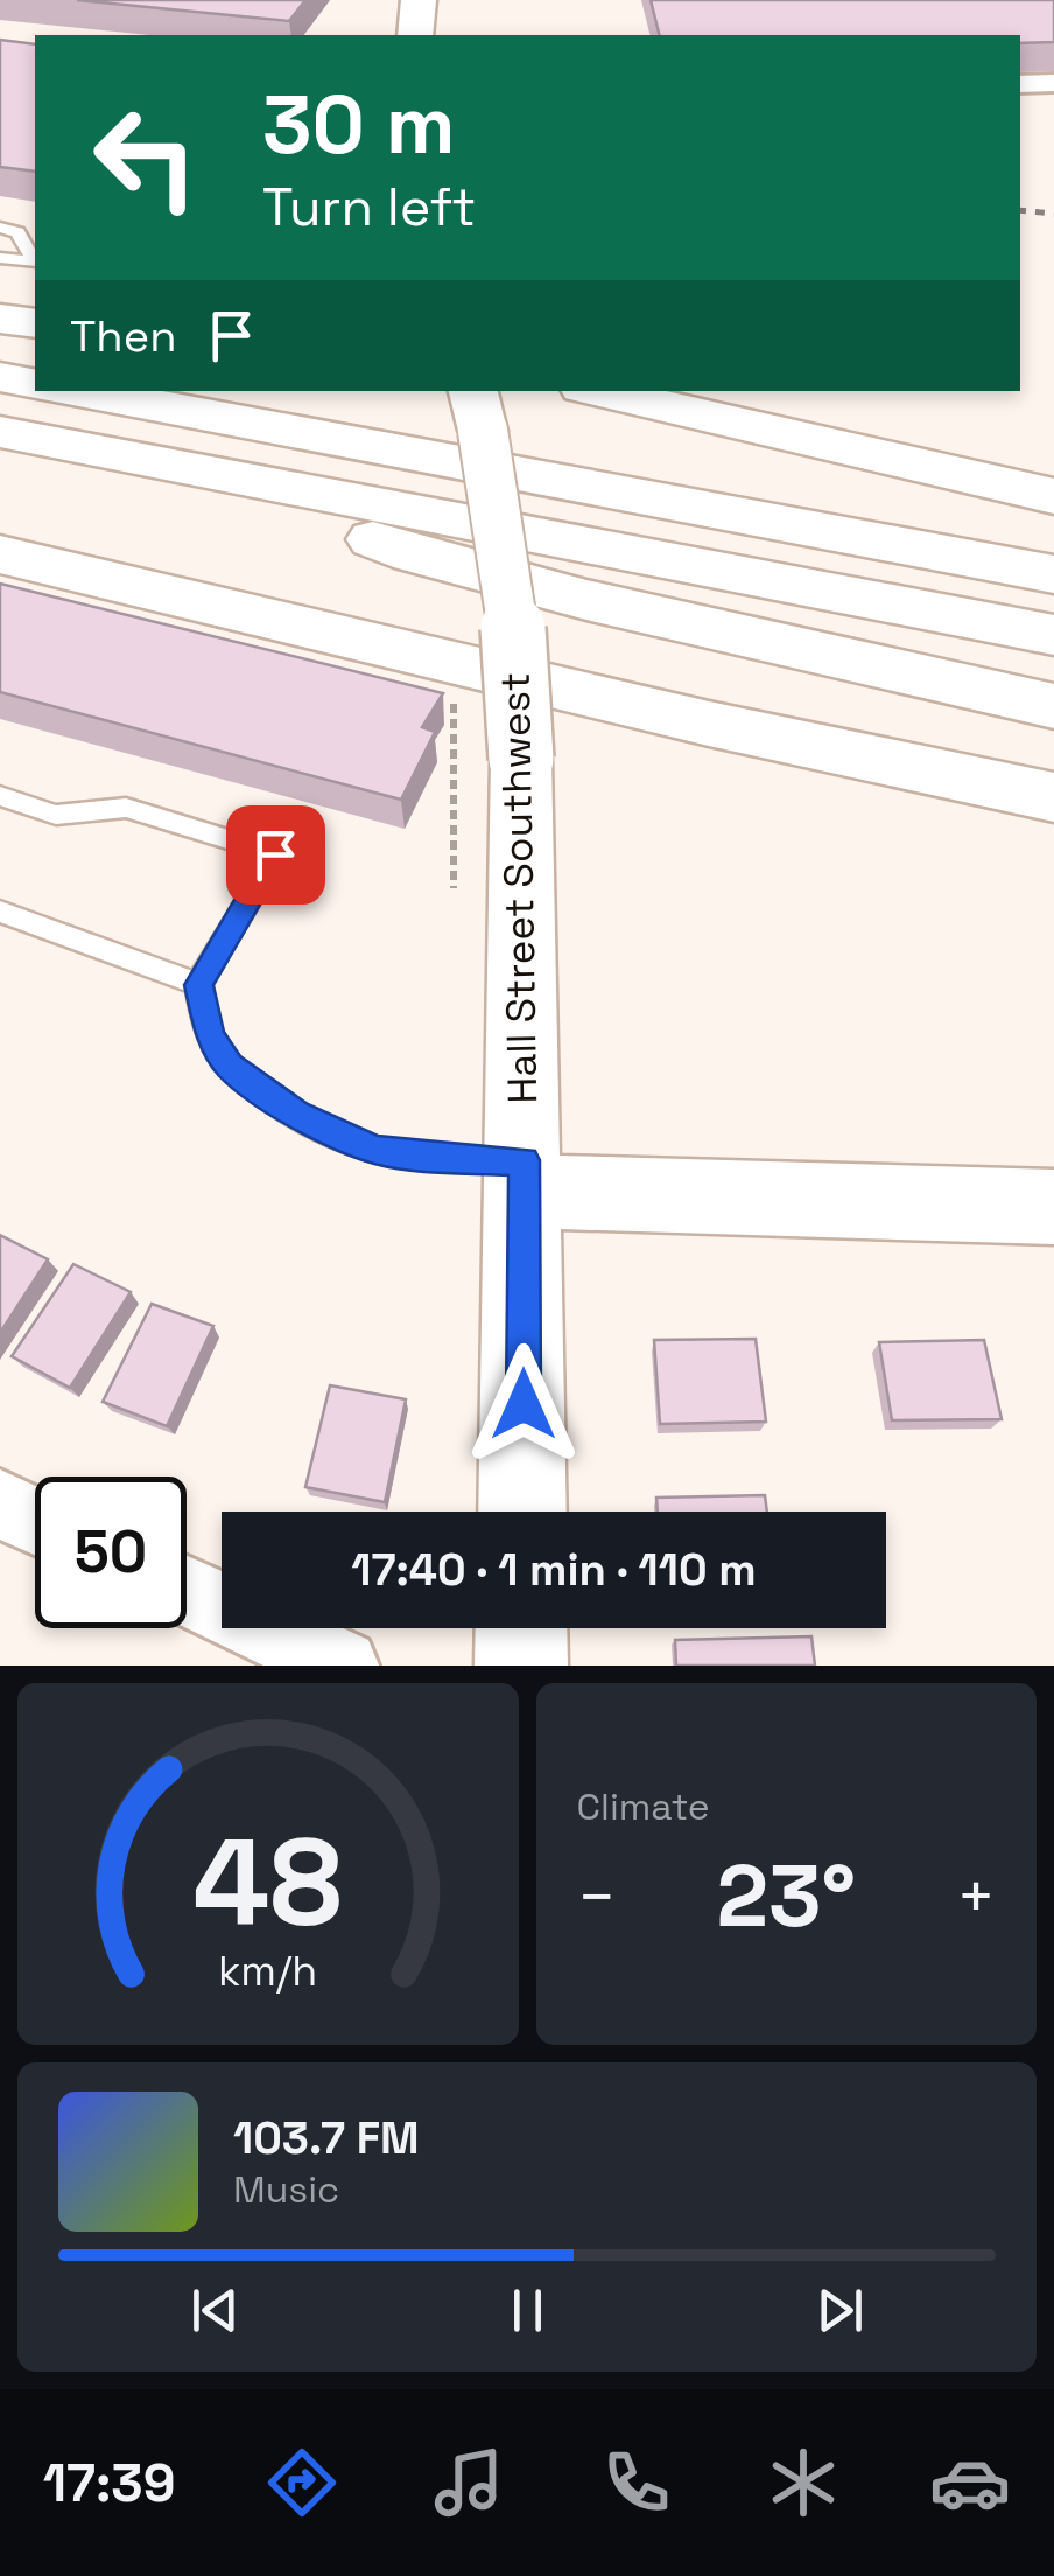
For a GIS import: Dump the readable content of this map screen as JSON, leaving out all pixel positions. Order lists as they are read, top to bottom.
{
  "streets": {
    "main road": ["Hall Street Southwest"]
  },
  "page": {
    "turn": ["30 m", "Turn left"],
    "then": "Then",
    "limit": "50",
    "trip": "17:40 · 1 min · 110 m",
    "tile": "Climate",
    "heat": ["−", "23°", "+"],
    "song": ["103.7 FM", "Music"],
    "tabs": "17:39",
    "gauge": ["48", "km/h"]
  }
}
